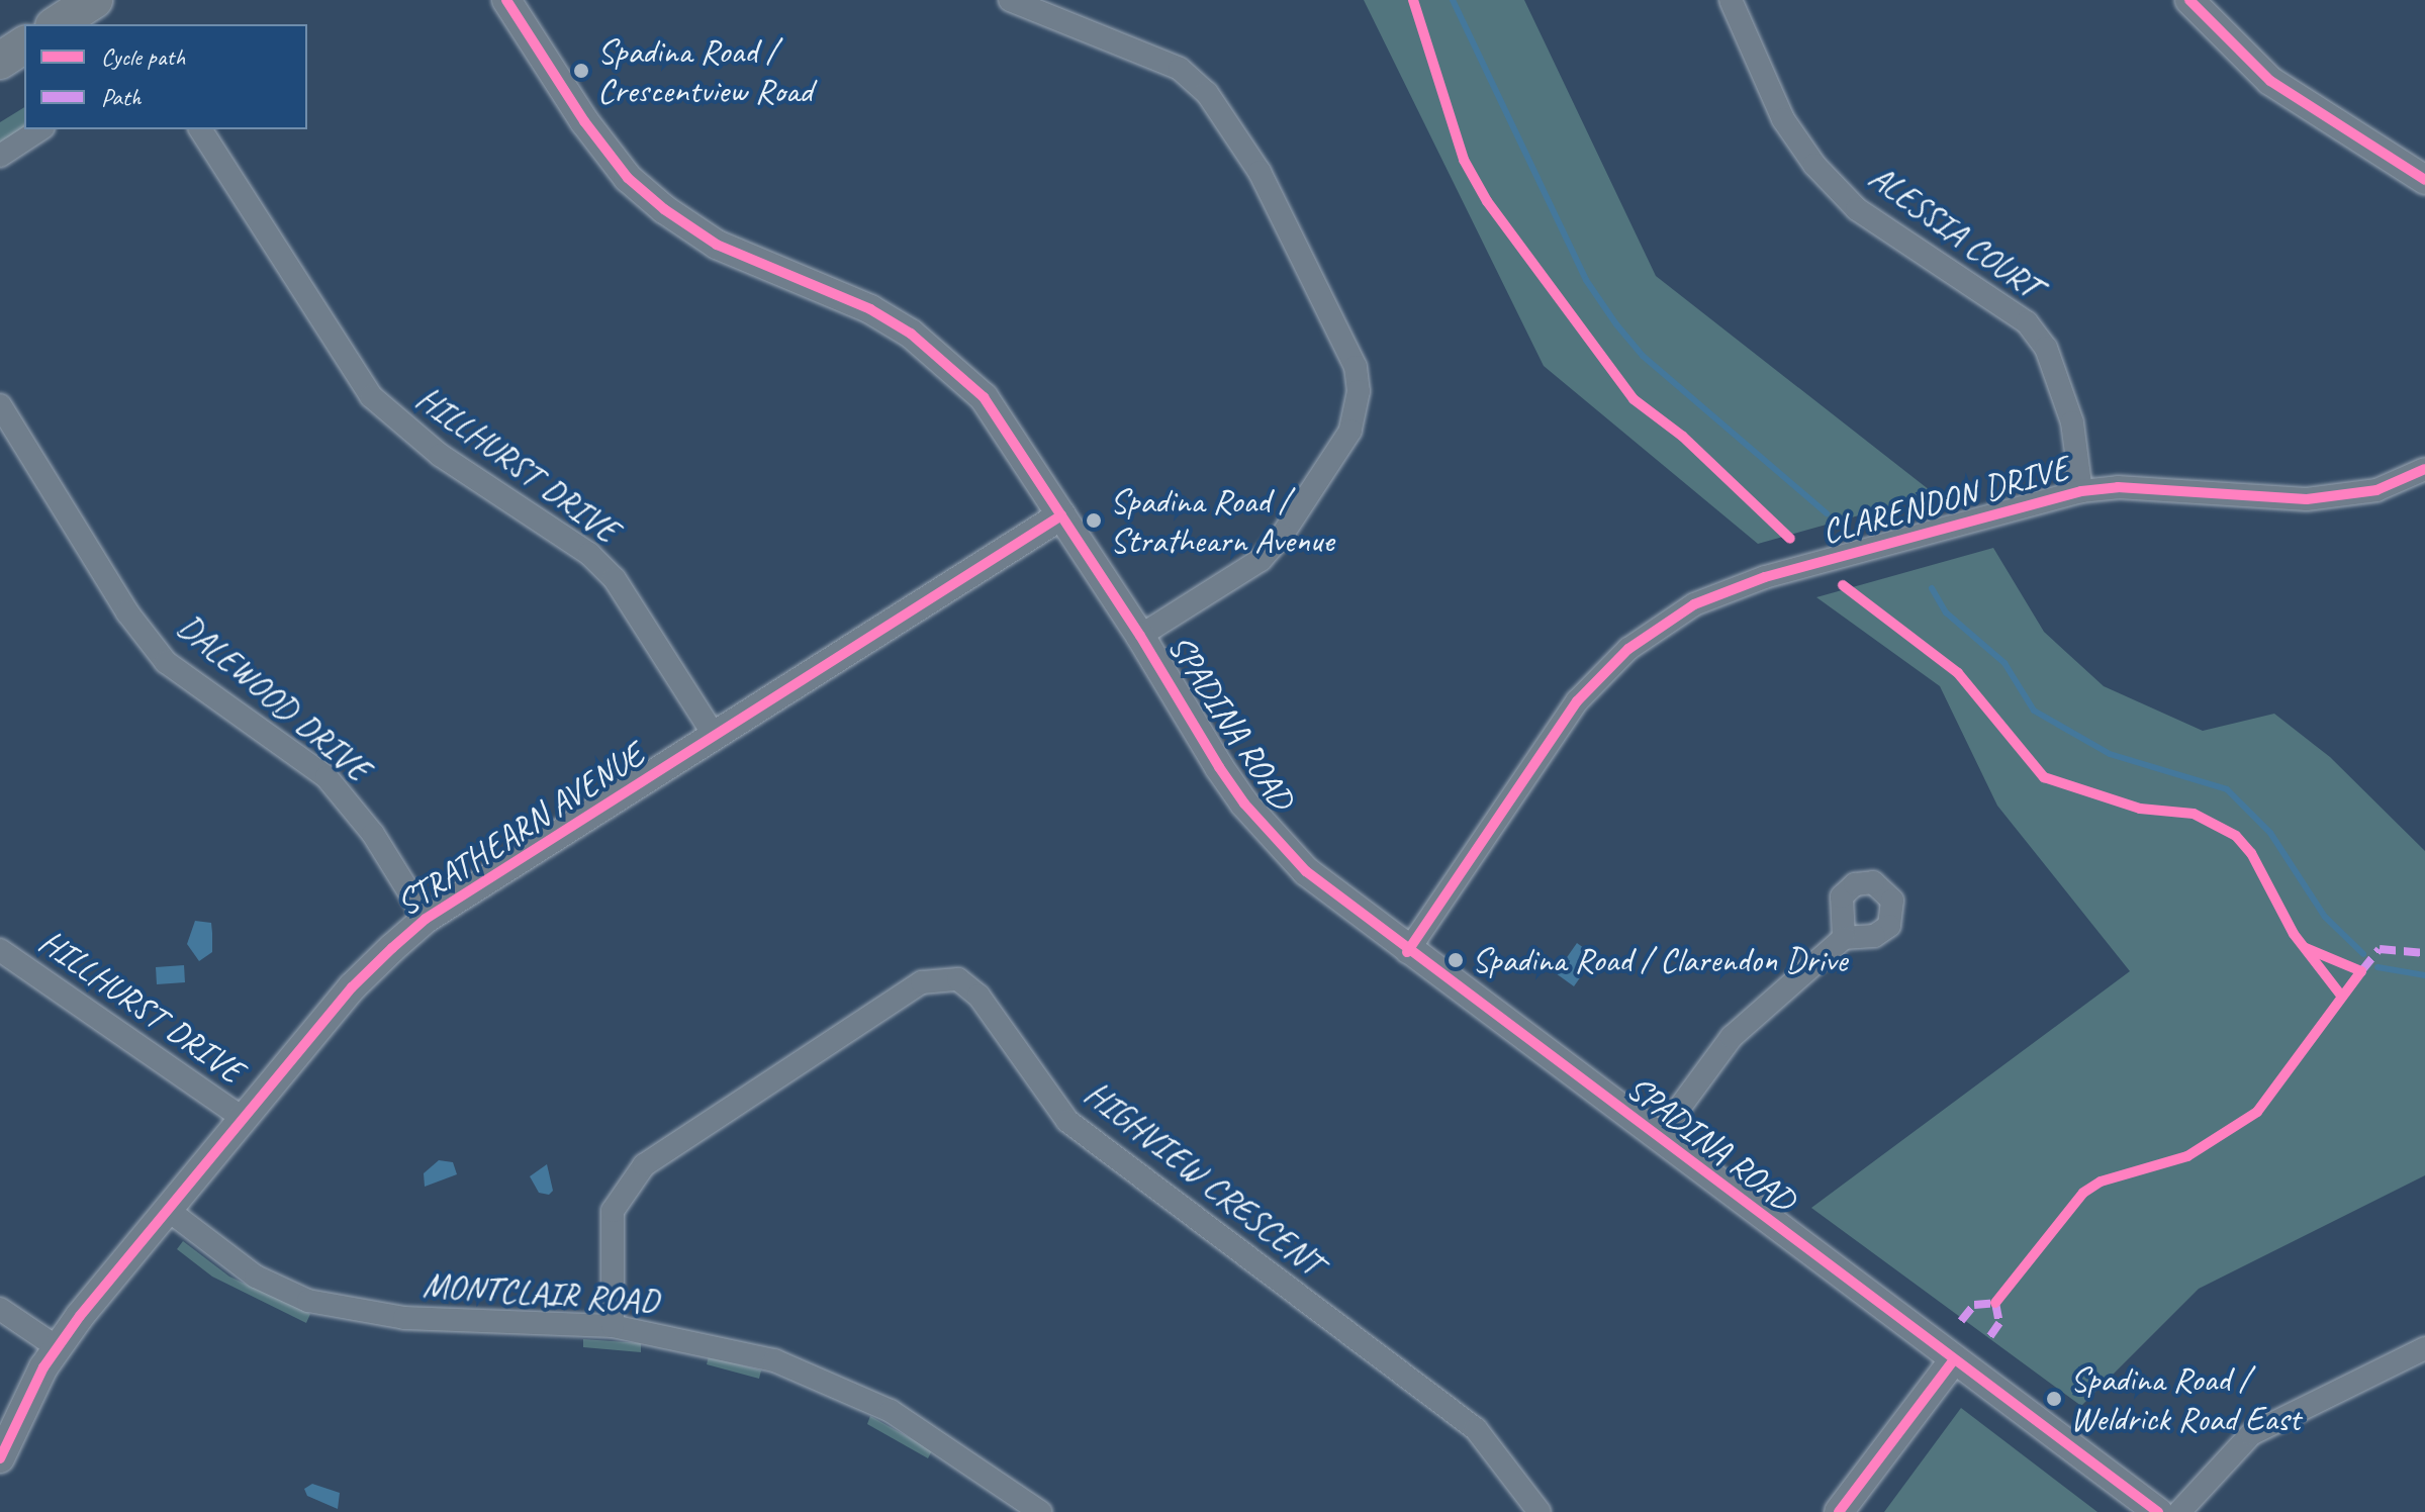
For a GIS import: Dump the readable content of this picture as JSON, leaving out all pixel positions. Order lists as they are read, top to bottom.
{
  "streets": {
    "street": [
      "ALESSIA COURT",
      "HILLHURST DRIVE",
      "CLARENDON DRIVE",
      "DALEWOOD DRIVE",
      "SPADINA ROAD",
      "STRATHEARN AVENUE",
      "HIGHVIEW CRESCENT",
      "MONTCLAIR ROAD"
    ]
  },
  "crossings": [
    ["ALESSIA COURT", "CLARENDON DRIVE"],
    ["HILLHURST DRIVE", "STRATHEARN AVENUE"],
    ["CLARENDON DRIVE", "SPADINA ROAD"],
    ["DALEWOOD DRIVE", "STRATHEARN AVENUE"],
    ["SPADINA ROAD", "STRATHEARN AVENUE"],
    ["STRATHEARN AVENUE", "MONTCLAIR ROAD"],
    ["HIGHVIEW CRESCENT", "MONTCLAIR ROAD"]
  ],
  "places": [
    "Spadina Road / Crescentview Road",
    "Spadina Road / Strathearn Avenue",
    "Spadina Road / Clarendon Drive",
    "Spadina Road / Weldrick Road East"
  ],
  "legend": ["Cycle path", "Path"]
}
